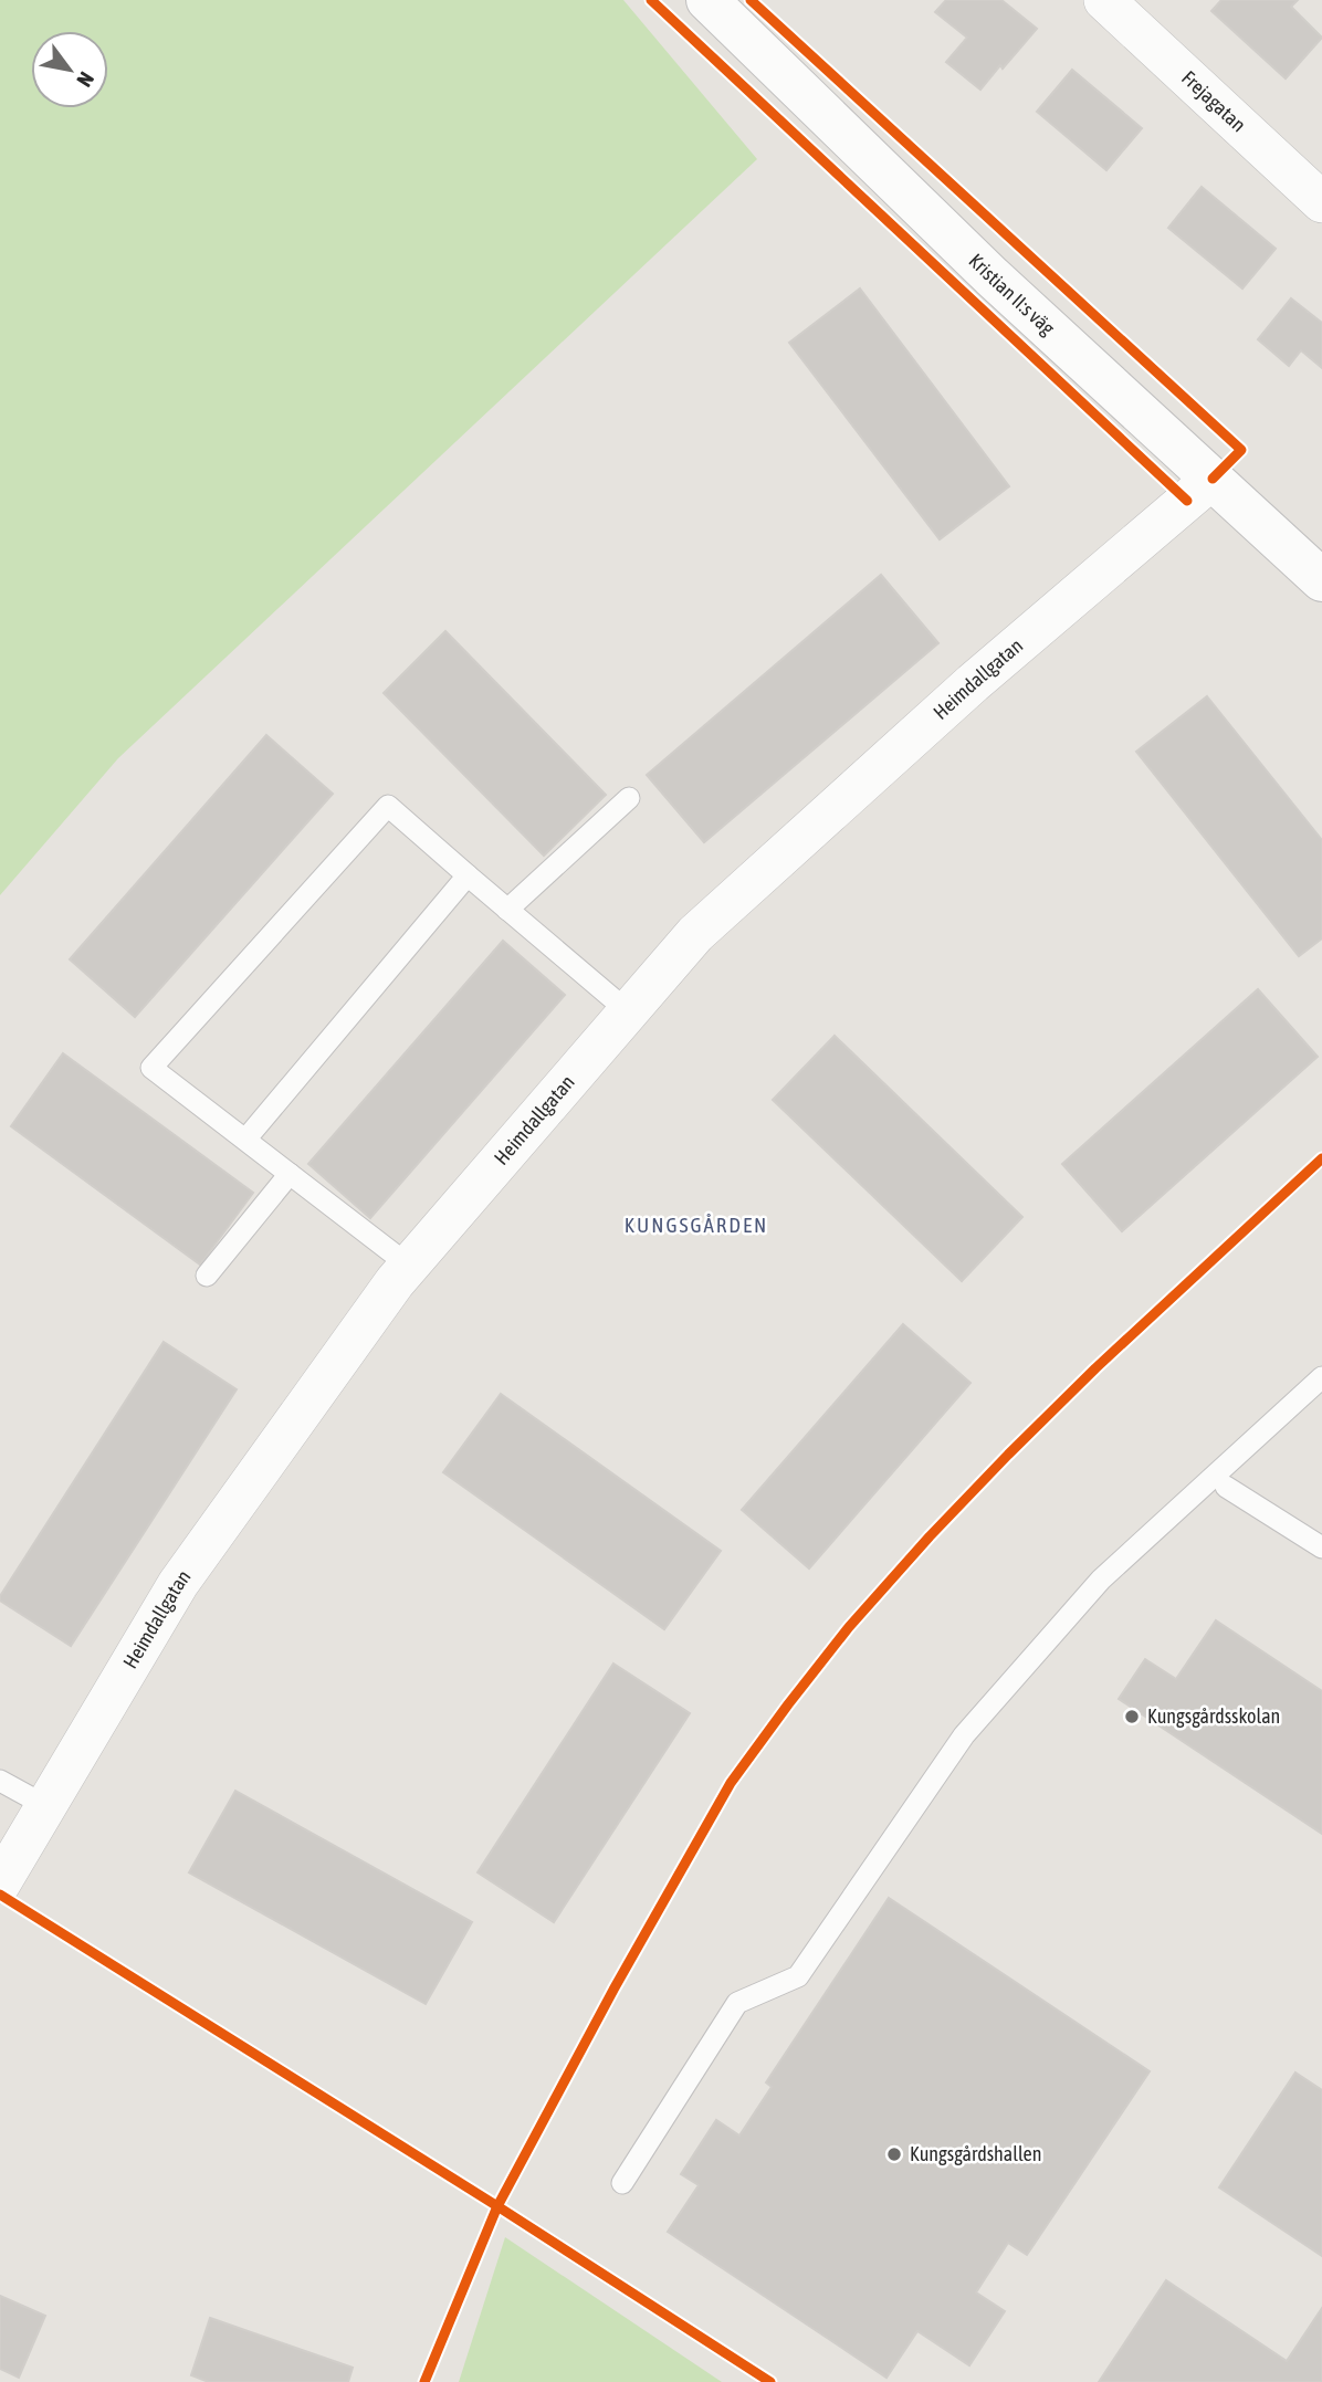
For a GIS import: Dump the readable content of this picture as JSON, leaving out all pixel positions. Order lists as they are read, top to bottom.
{
  "streets": {
    "street": ["Frejagatan", "Kristian II:s väg", "Heimdallgatan"]
  },
  "crossings": [
    ["Kristian II:s väg", "Heimdallgatan"]
  ],
  "districts": ["KUNGSGÅRDEN"],
  "places": ["Kungsgårdsskolan", "Kungsgårdshallen"],
  "north": "bottom right"
}
